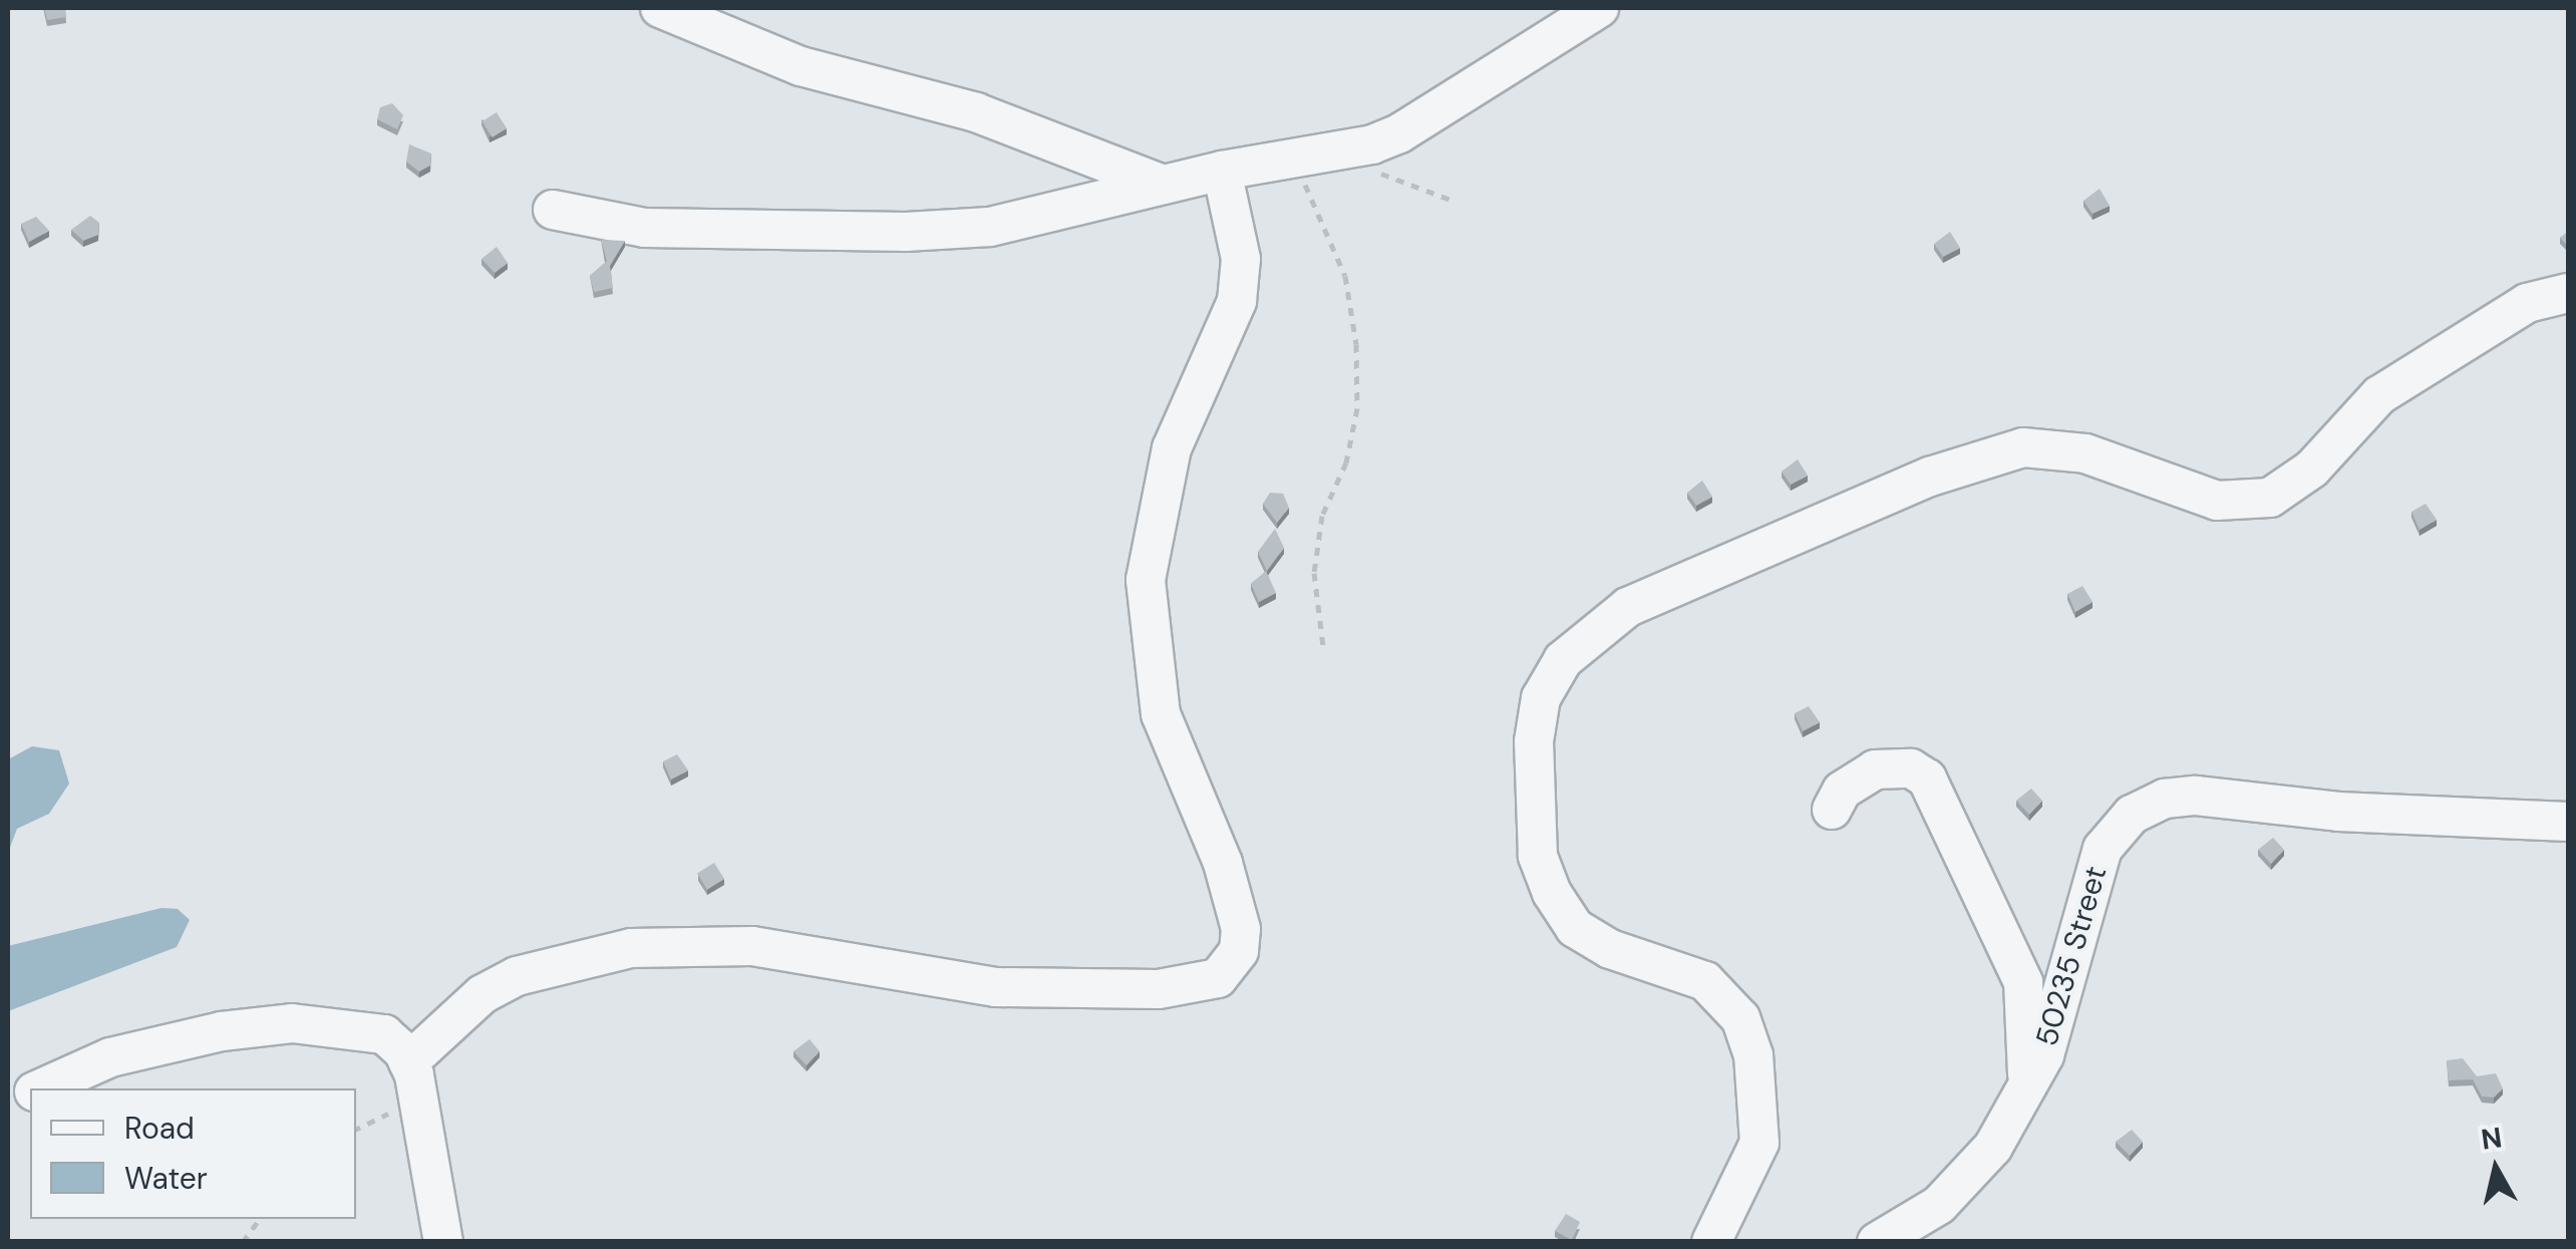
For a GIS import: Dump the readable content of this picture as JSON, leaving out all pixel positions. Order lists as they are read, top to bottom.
{
  "streets": {
    "street": ["50235 Street"]
  },
  "legend": ["Road", "Water"],
  "north": "top"
}
